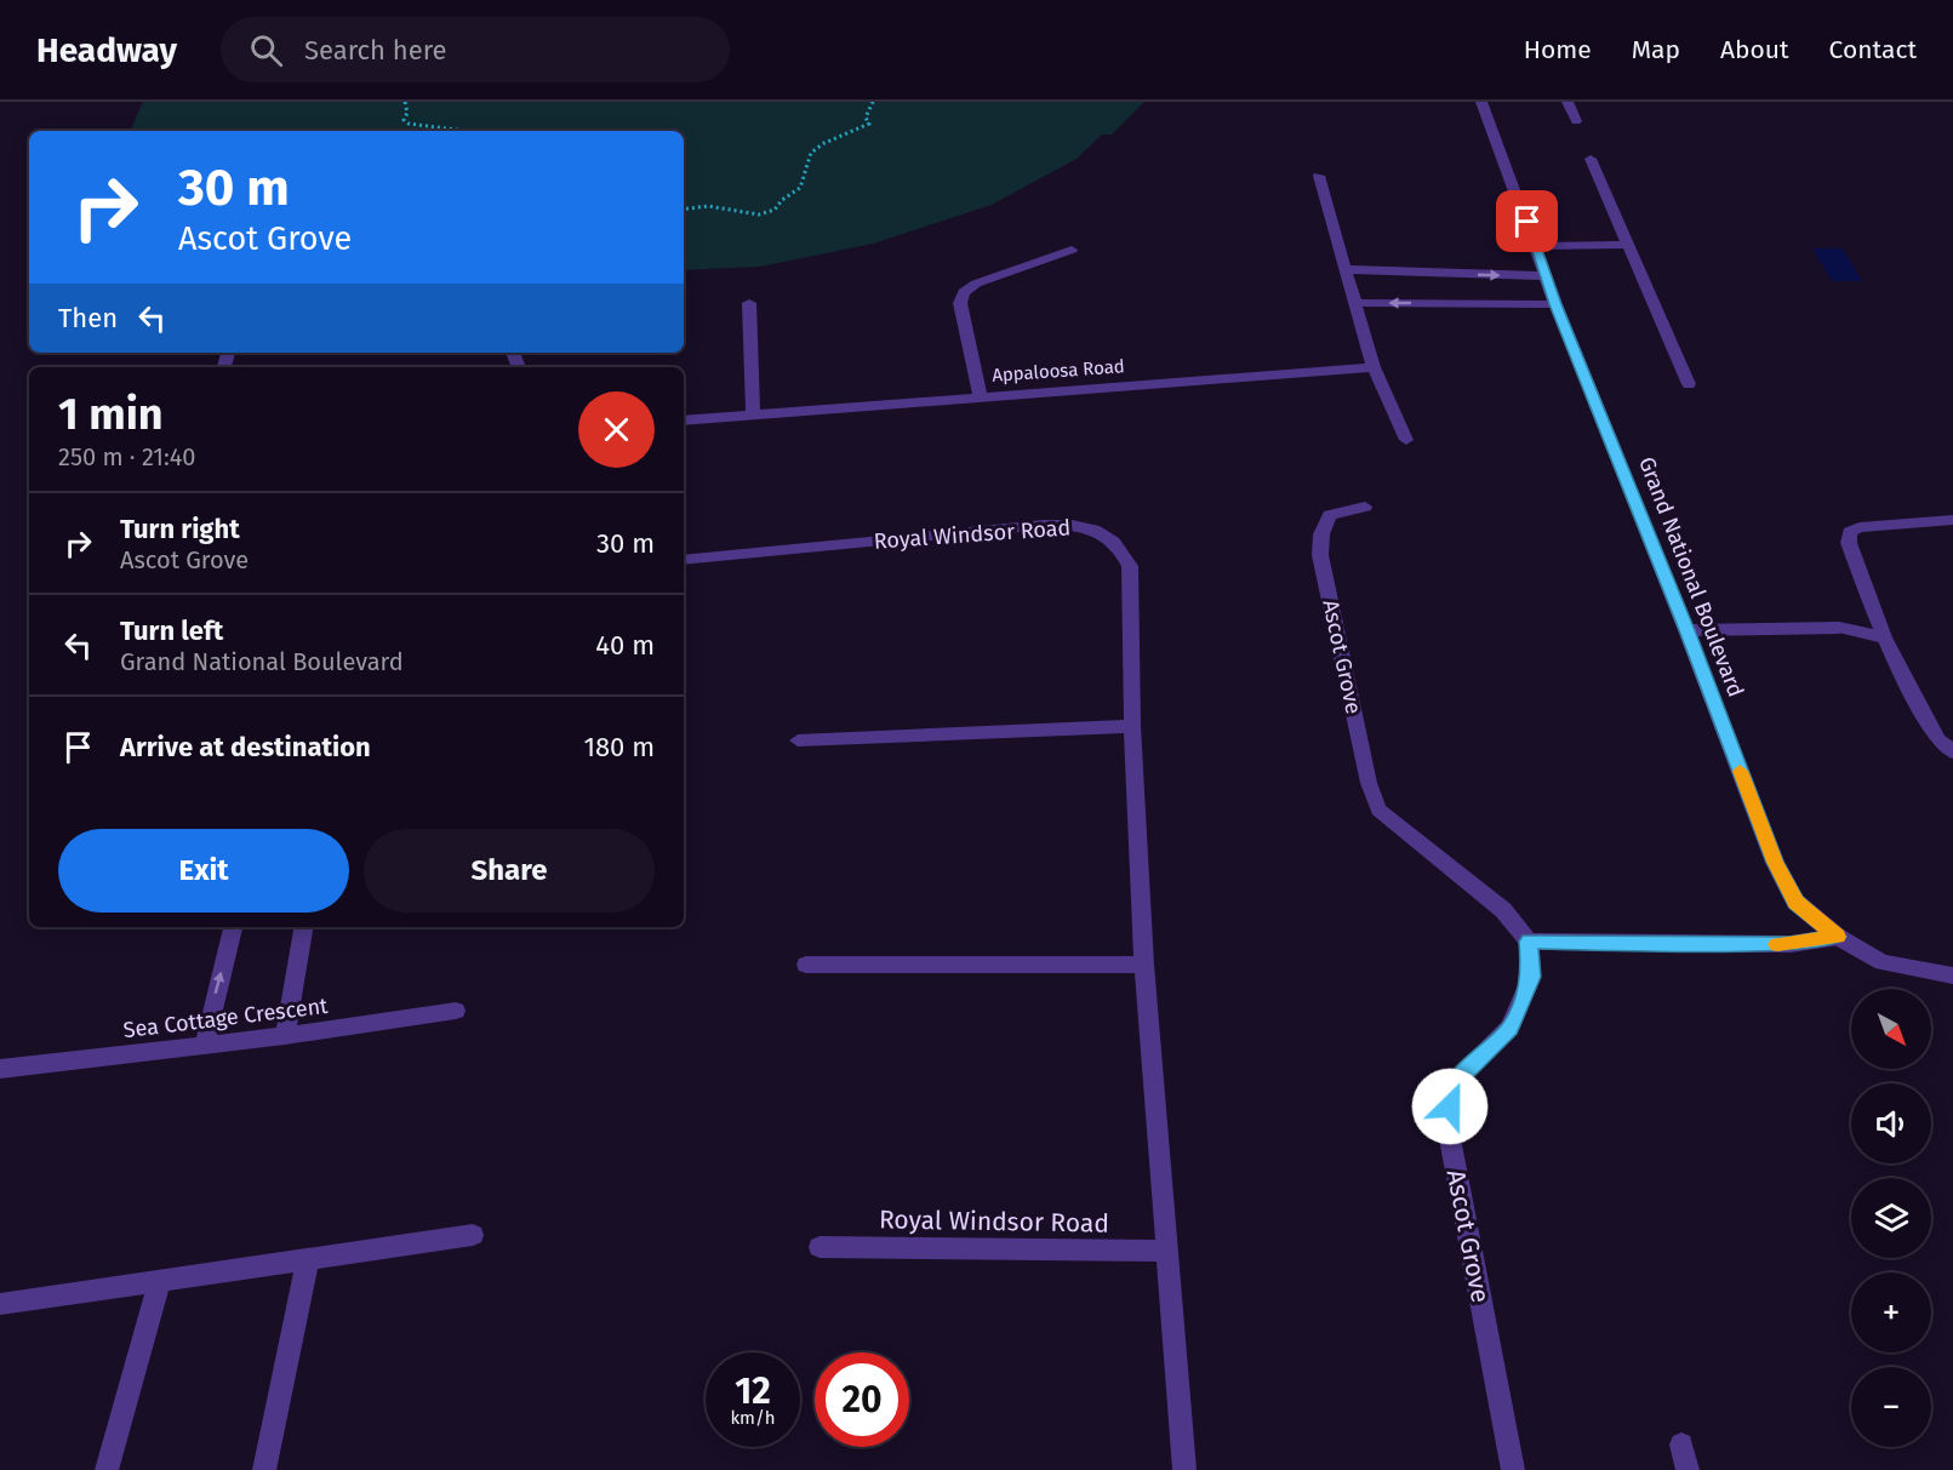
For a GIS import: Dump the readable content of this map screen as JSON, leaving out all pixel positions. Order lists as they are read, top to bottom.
{
  "streets": {
    "street": [
      "Appaloosa Road",
      "Royal Windsor Road",
      "Grand National Boulevard",
      "Ascot Grove",
      "Sea Cottage Crescent"
    ]
  },
  "north": "bottom right",
  "page": {
    "header": "Headway",
    "search": "Search here",
    "nav": [
      "Home",
      "Map",
      "About",
      "Contact"
    ],
    "turn": ["30 m", "Ascot Grove"],
    "then": "Then",
    "heading": ["1 min", "250 m · 21:40"],
    "list": [
      {
        "name": "Turn right",
        "note": "Ascot Grove",
        "value": "30 m"
      },
      {
        "name": "Turn left",
        "note": "Grand National Boulevard",
        "value": "40 m"
      },
      {
        "name": "Arrive at destination",
        "value": "180 m"
      }
    ],
    "buttons": ["Exit", "Share"],
    "map_buttons": ["+", "−"],
    "speed": "12 km/h",
    "limit": "20"
  }
}
